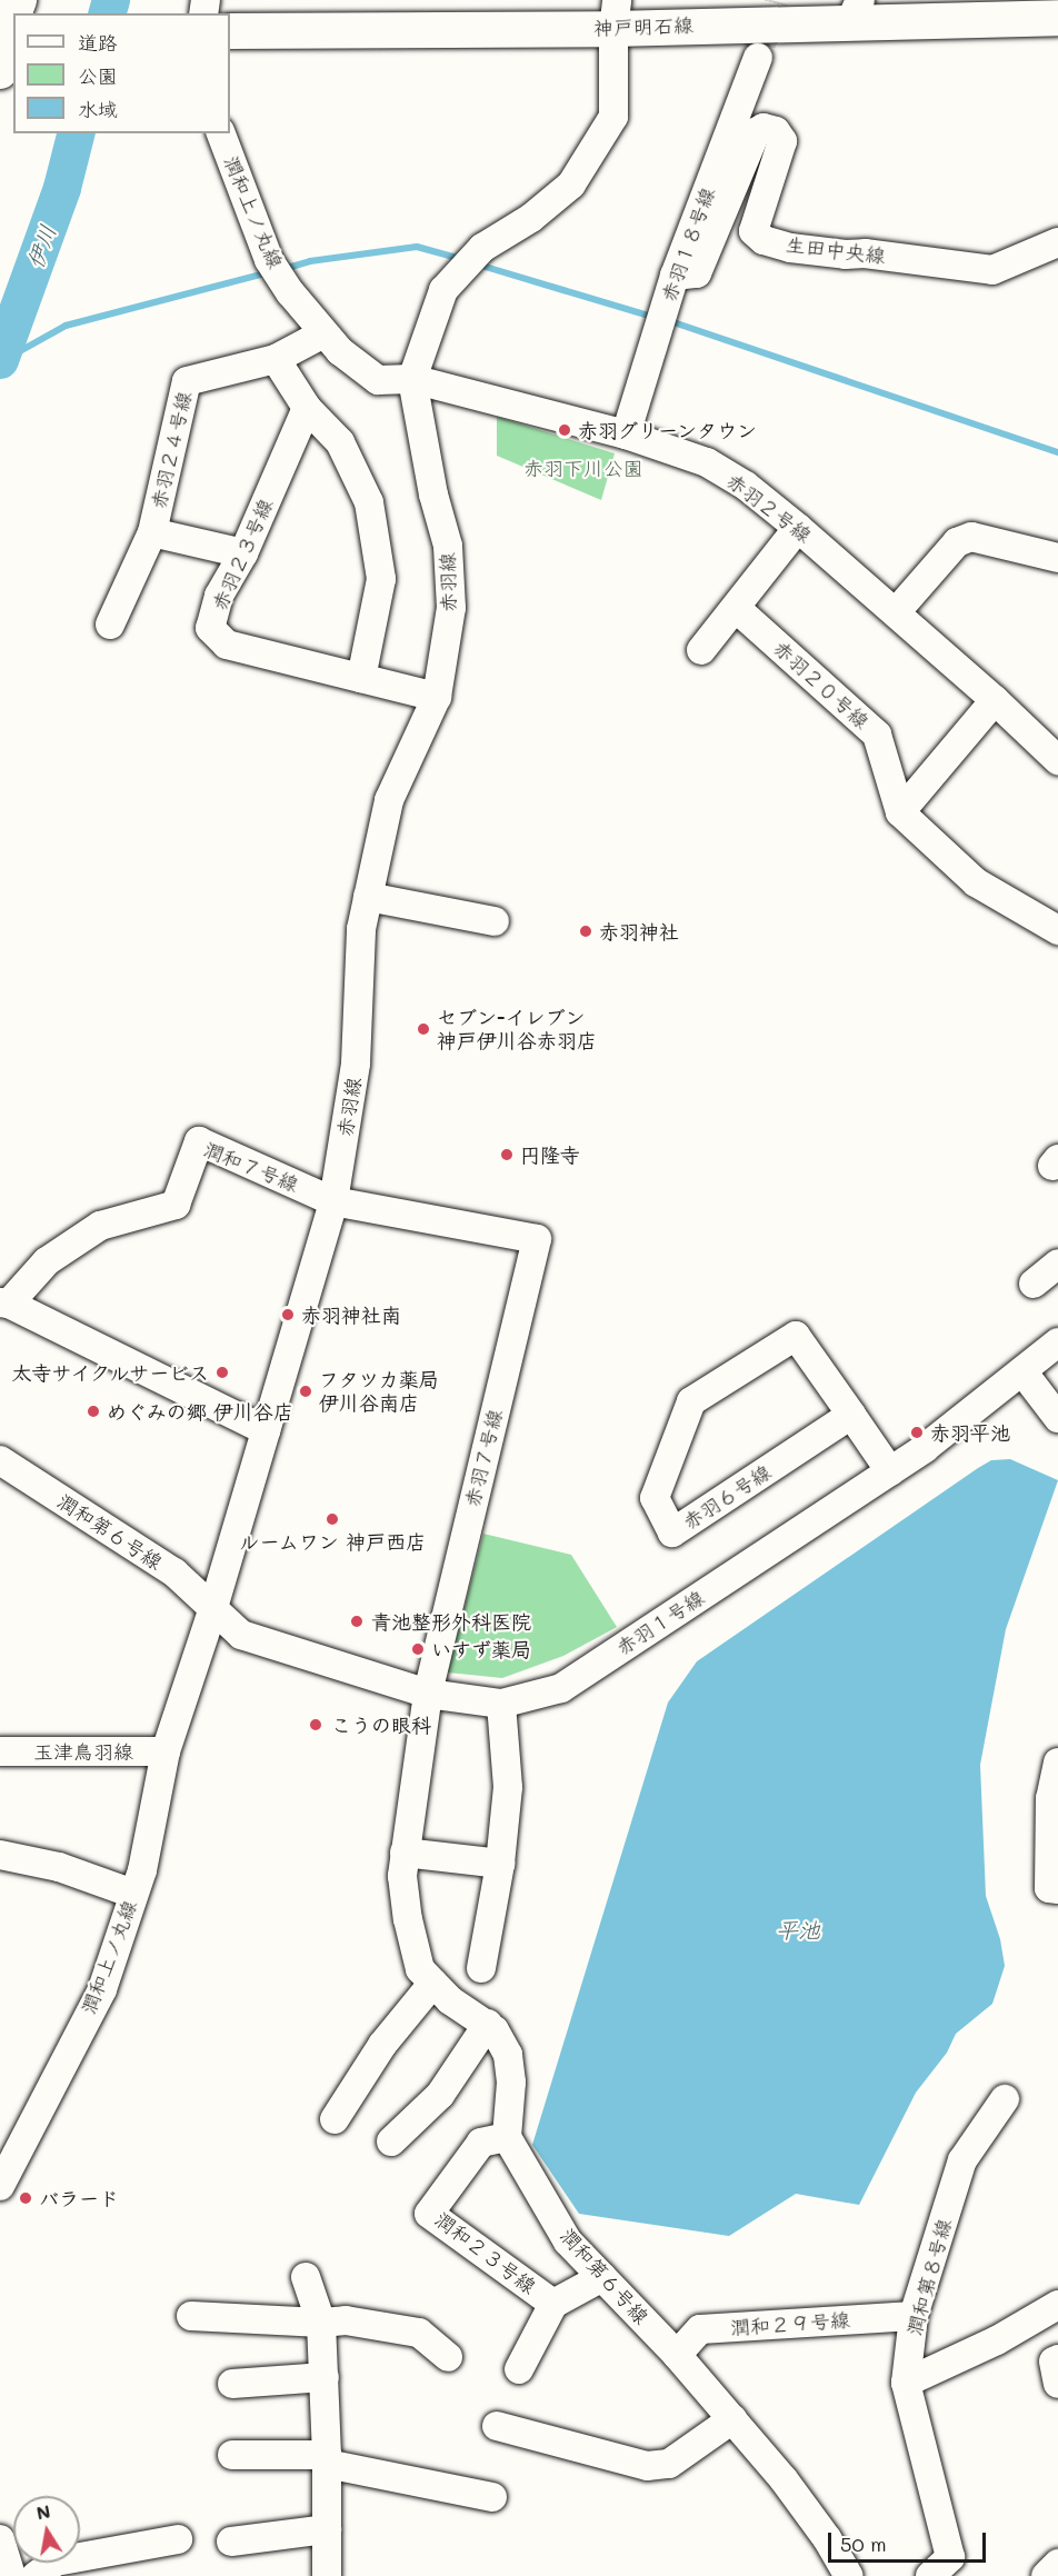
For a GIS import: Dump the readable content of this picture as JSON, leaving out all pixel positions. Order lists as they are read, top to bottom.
{
  "streets": {
    "main road": ["神戸明石線"],
    "street": [
      "潤和上ノ丸線",
      "赤羽１８号線",
      "生田中央線",
      "赤羽２４号線",
      "赤羽２号線",
      "赤羽２３号線",
      "赤羽線",
      "赤羽２０号線",
      "潤和７号線",
      "赤羽７号線",
      "赤羽６号線",
      "潤和第６号線",
      "赤羽１号線",
      "玉津鳥羽線",
      "潤和２３号線",
      "潤和第８号線",
      "潤和２９号線"
    ]
  },
  "crossings": [
    ["神戸明石線", "赤羽線"],
    ["潤和上ノ丸線", "赤羽２４号線"],
    ["潤和上ノ丸線", "赤羽２号線"],
    ["潤和上ノ丸線", "赤羽線"],
    ["潤和上ノ丸線", "潤和第６号線"],
    ["潤和上ノ丸線", "赤羽１号線"],
    ["潤和上ノ丸線", "玉津鳥羽線"],
    ["赤羽１８号線", "生田中央線"],
    ["赤羽１８号線", "赤羽２号線"],
    ["赤羽２４号線", "赤羽２３号線"],
    ["赤羽２号線", "赤羽線"],
    ["赤羽２３号線", "赤羽線"],
    ["赤羽線", "潤和７号線"],
    ["赤羽線", "赤羽７号線"],
    ["潤和７号線", "赤羽７号線"],
    ["赤羽７号線", "赤羽１号線"],
    ["赤羽６号線", "赤羽１号線"],
    ["潤和第６号線", "赤羽１号線"],
    ["潤和第６号線", "潤和２３号線"],
    ["潤和第６号線", "潤和２９号線"],
    ["潤和第８号線", "潤和２９号線"]
  ],
  "water": ["伊川", "平池"],
  "parks": ["赤羽下川公園"],
  "places": [
    "赤羽グリーンタウン",
    "赤羽神社",
    "セブン-イレブン 神戸伊川谷赤羽店",
    "円隆寺",
    "赤羽神社南",
    "太寺サイクルサービス",
    "フタツカ薬局 伊川谷南店",
    "めぐみの郷 伊川谷店",
    "赤羽平池",
    "ルームワン 神戸西店",
    "青池整形外科医院",
    "いすず薬局",
    "こうの眼科",
    "バラード"
  ],
  "legend": ["道路", "公園", "水域"],
  "scale_bar": "50 m",
  "north": "top"
}
